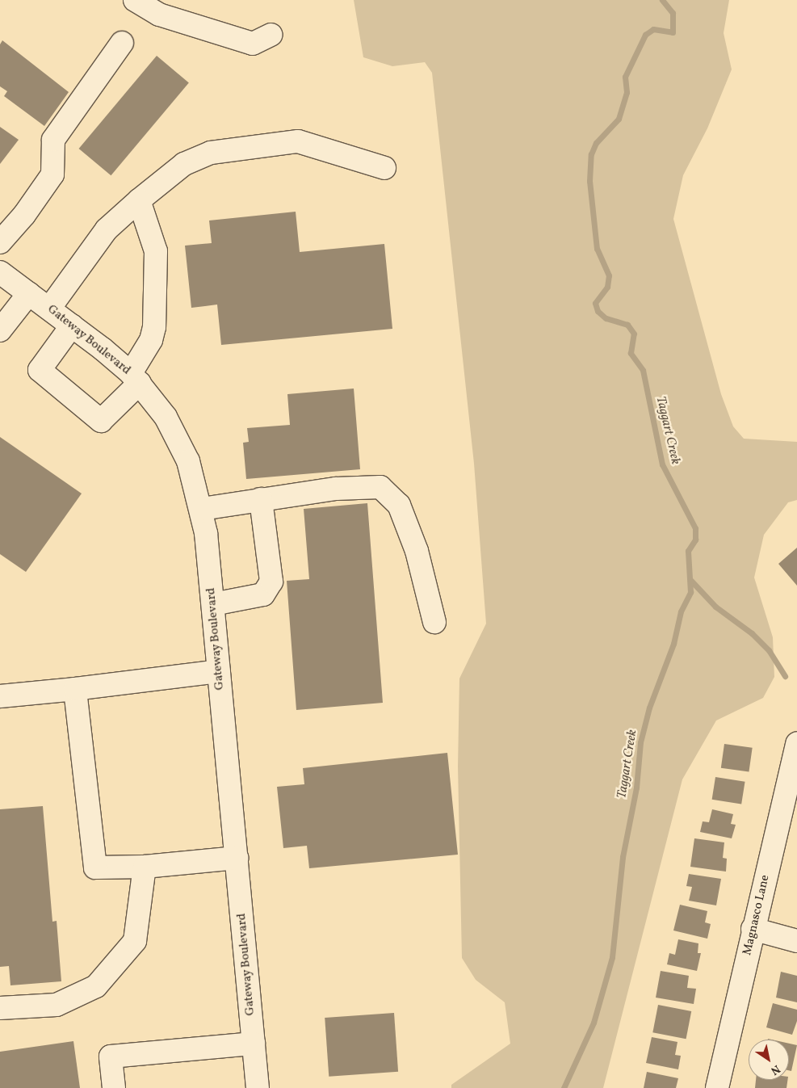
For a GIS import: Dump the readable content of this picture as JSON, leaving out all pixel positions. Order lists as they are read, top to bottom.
{
  "streets": {
    "street": ["Gateway Boulevard", "Magnasco Lane"]
  },
  "water": ["Taggart Creek"],
  "north": "bottom right"
}
